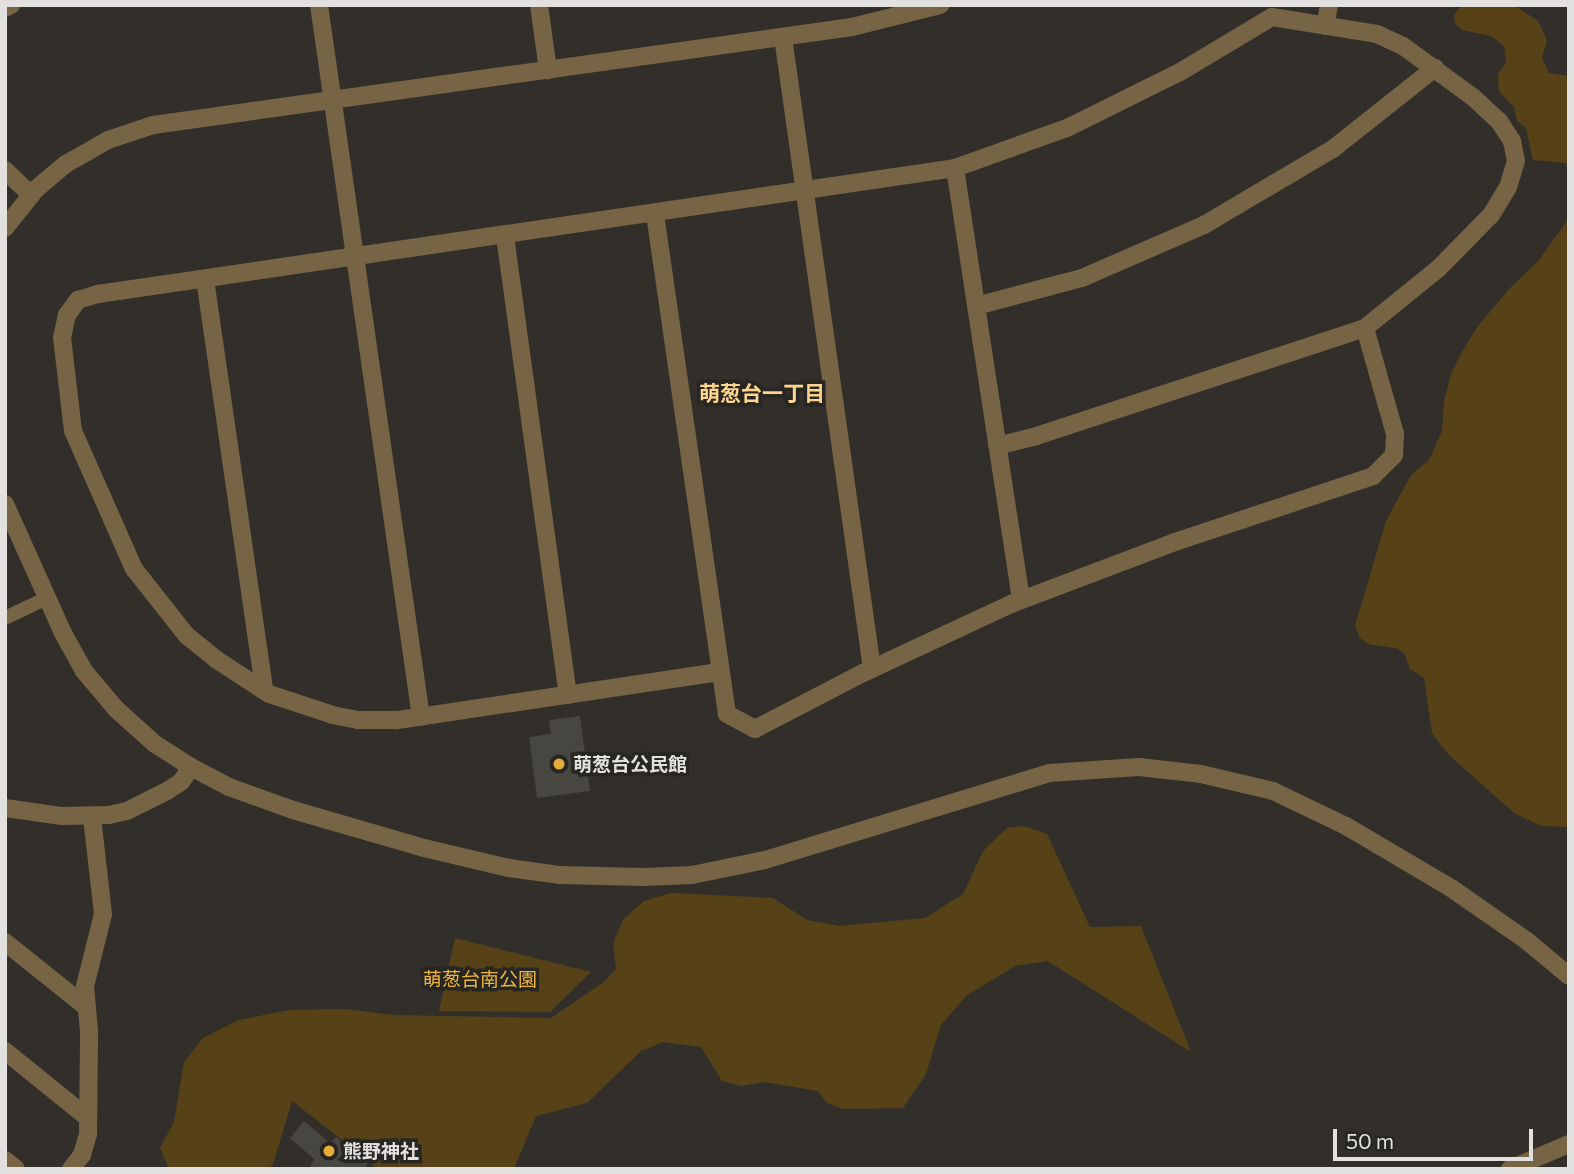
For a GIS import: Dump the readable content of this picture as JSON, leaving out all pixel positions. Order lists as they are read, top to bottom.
{
  "districts": ["萌葱台一丁目"],
  "parks": ["萌葱台南公園"],
  "places": ["萌葱台公民館", "熊野神社"],
  "scale_bar": "50 m"
}
